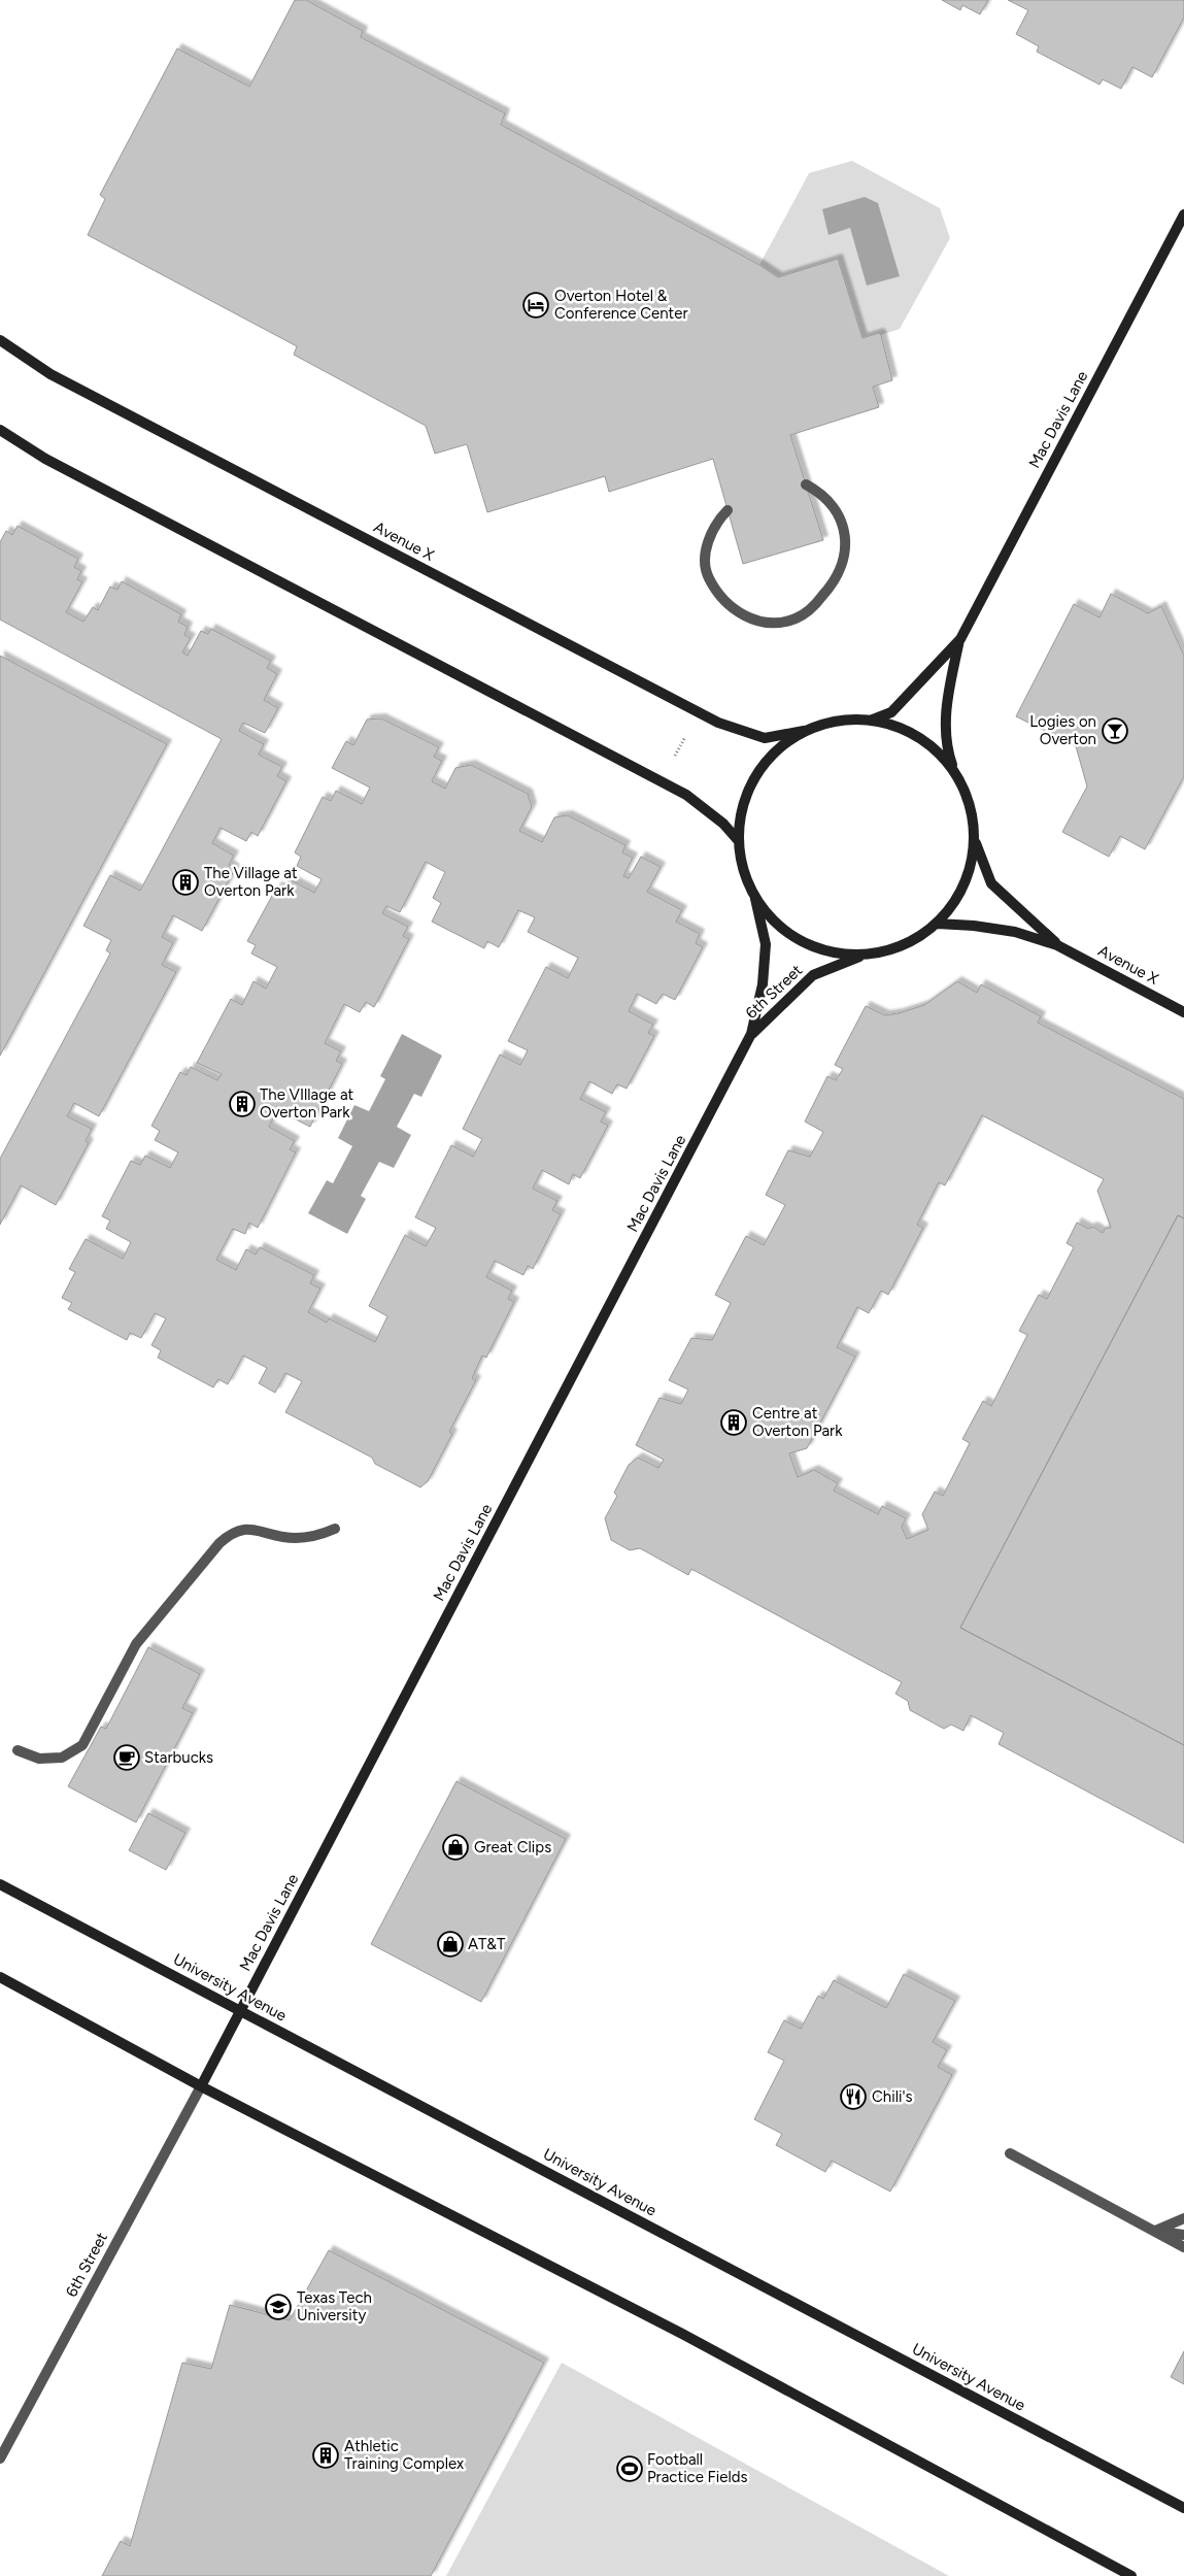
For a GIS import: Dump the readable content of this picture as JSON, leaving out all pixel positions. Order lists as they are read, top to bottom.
{
  "streets": {
    "street": [
      "Mac Davis Lane",
      "Avenue X",
      "6th Street",
      "University Avenue"
    ]
  },
  "crossings": [
    ["Mac Davis Lane", "6th Street"],
    ["Mac Davis Lane", "University Avenue"]
  ],
  "places": {
    "hotel": ["Overton Hotel & Conference Center"],
    "bar": ["Logies on Overton"],
    "building": [
      "The Village at Overton Park",
      "The VIllage at Overton Park",
      "Centre at Overton Park",
      "Athletic Training Complex"
    ],
    "cafe": ["Starbucks"],
    "shop": ["Great Clips", "AT&T"],
    "restaurant": ["Chili's"],
    "school or university": ["Texas Tech University"],
    "sports": ["Football Practice Fields"]
  }
}
